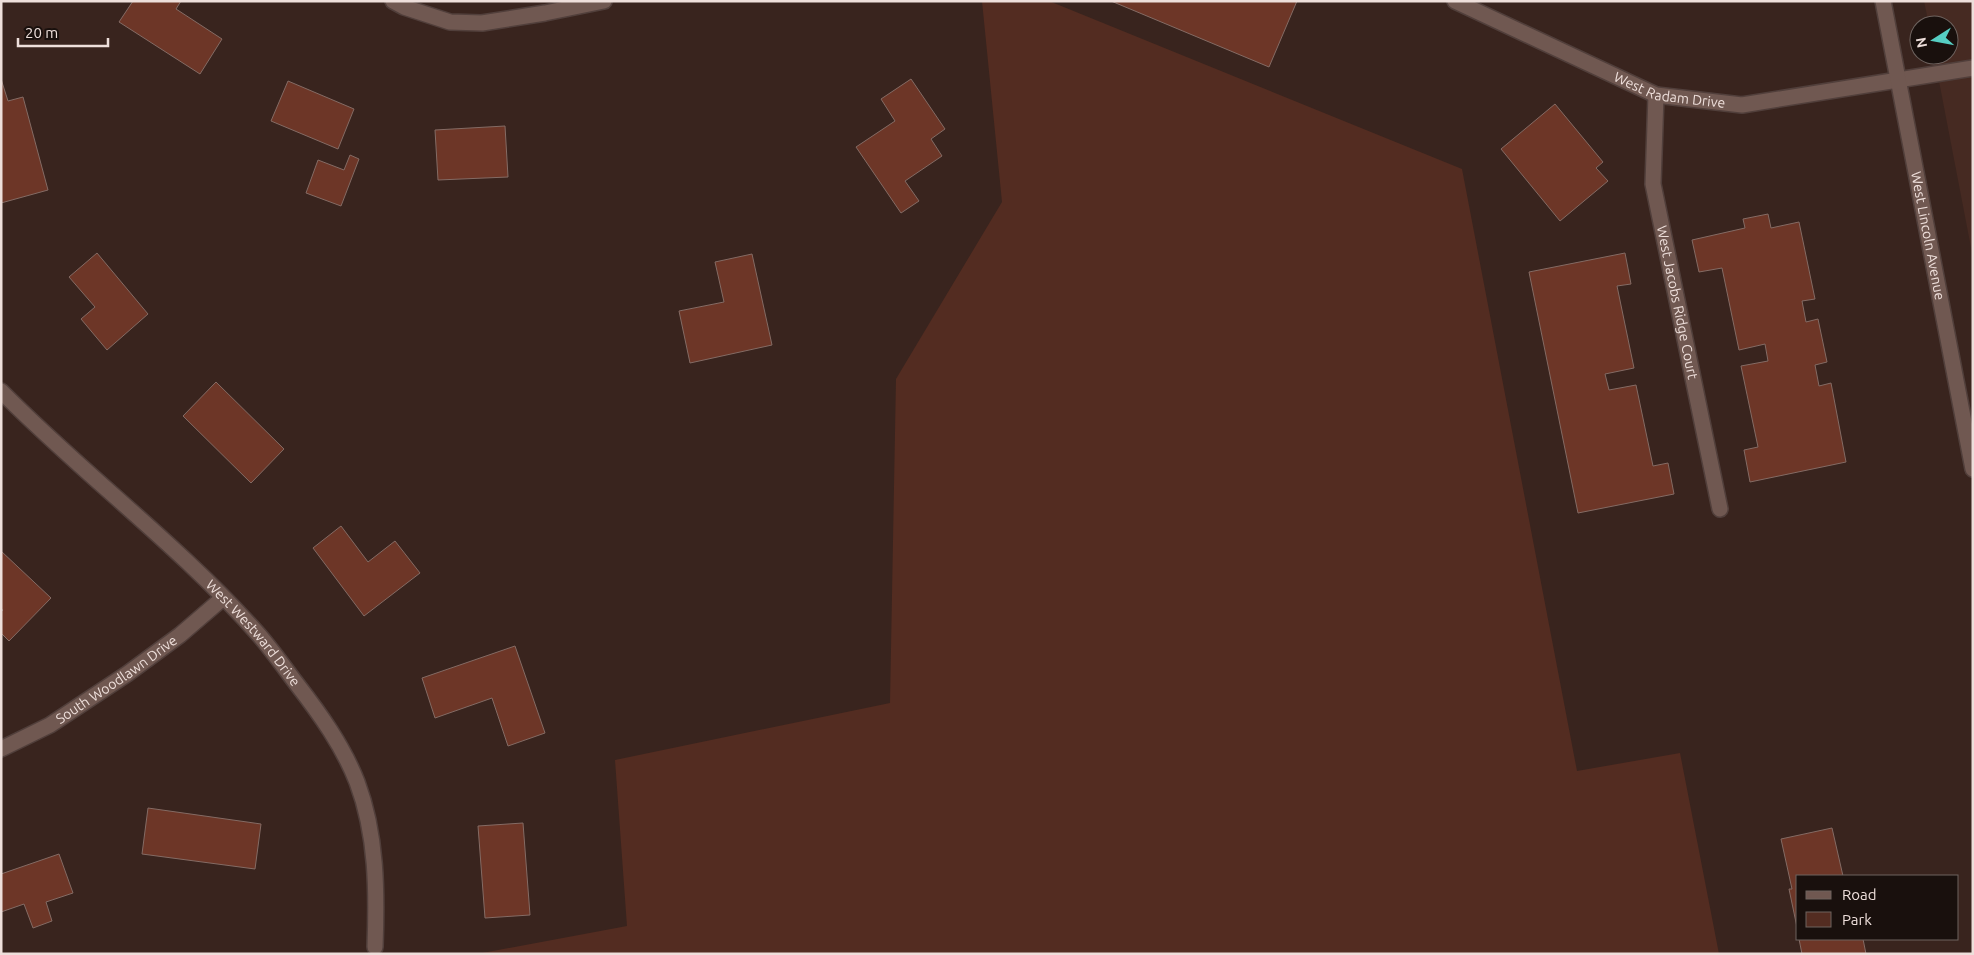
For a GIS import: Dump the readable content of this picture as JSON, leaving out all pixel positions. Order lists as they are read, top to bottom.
{
  "streets": {
    "street": [
      "West Radam Drive",
      "West Lincoln Avenue",
      "West Jacobs Ridge Court",
      "West Westward Drive",
      "South Woodlawn Drive"
    ]
  },
  "crossings": [
    ["West Radam Drive", "West Lincoln Avenue"],
    ["West Radam Drive", "West Jacobs Ridge Court"],
    ["West Westward Drive", "South Woodlawn Drive"]
  ],
  "legend": ["Road", "Park"],
  "scale_bar": "20 m",
  "north": "left"
}
